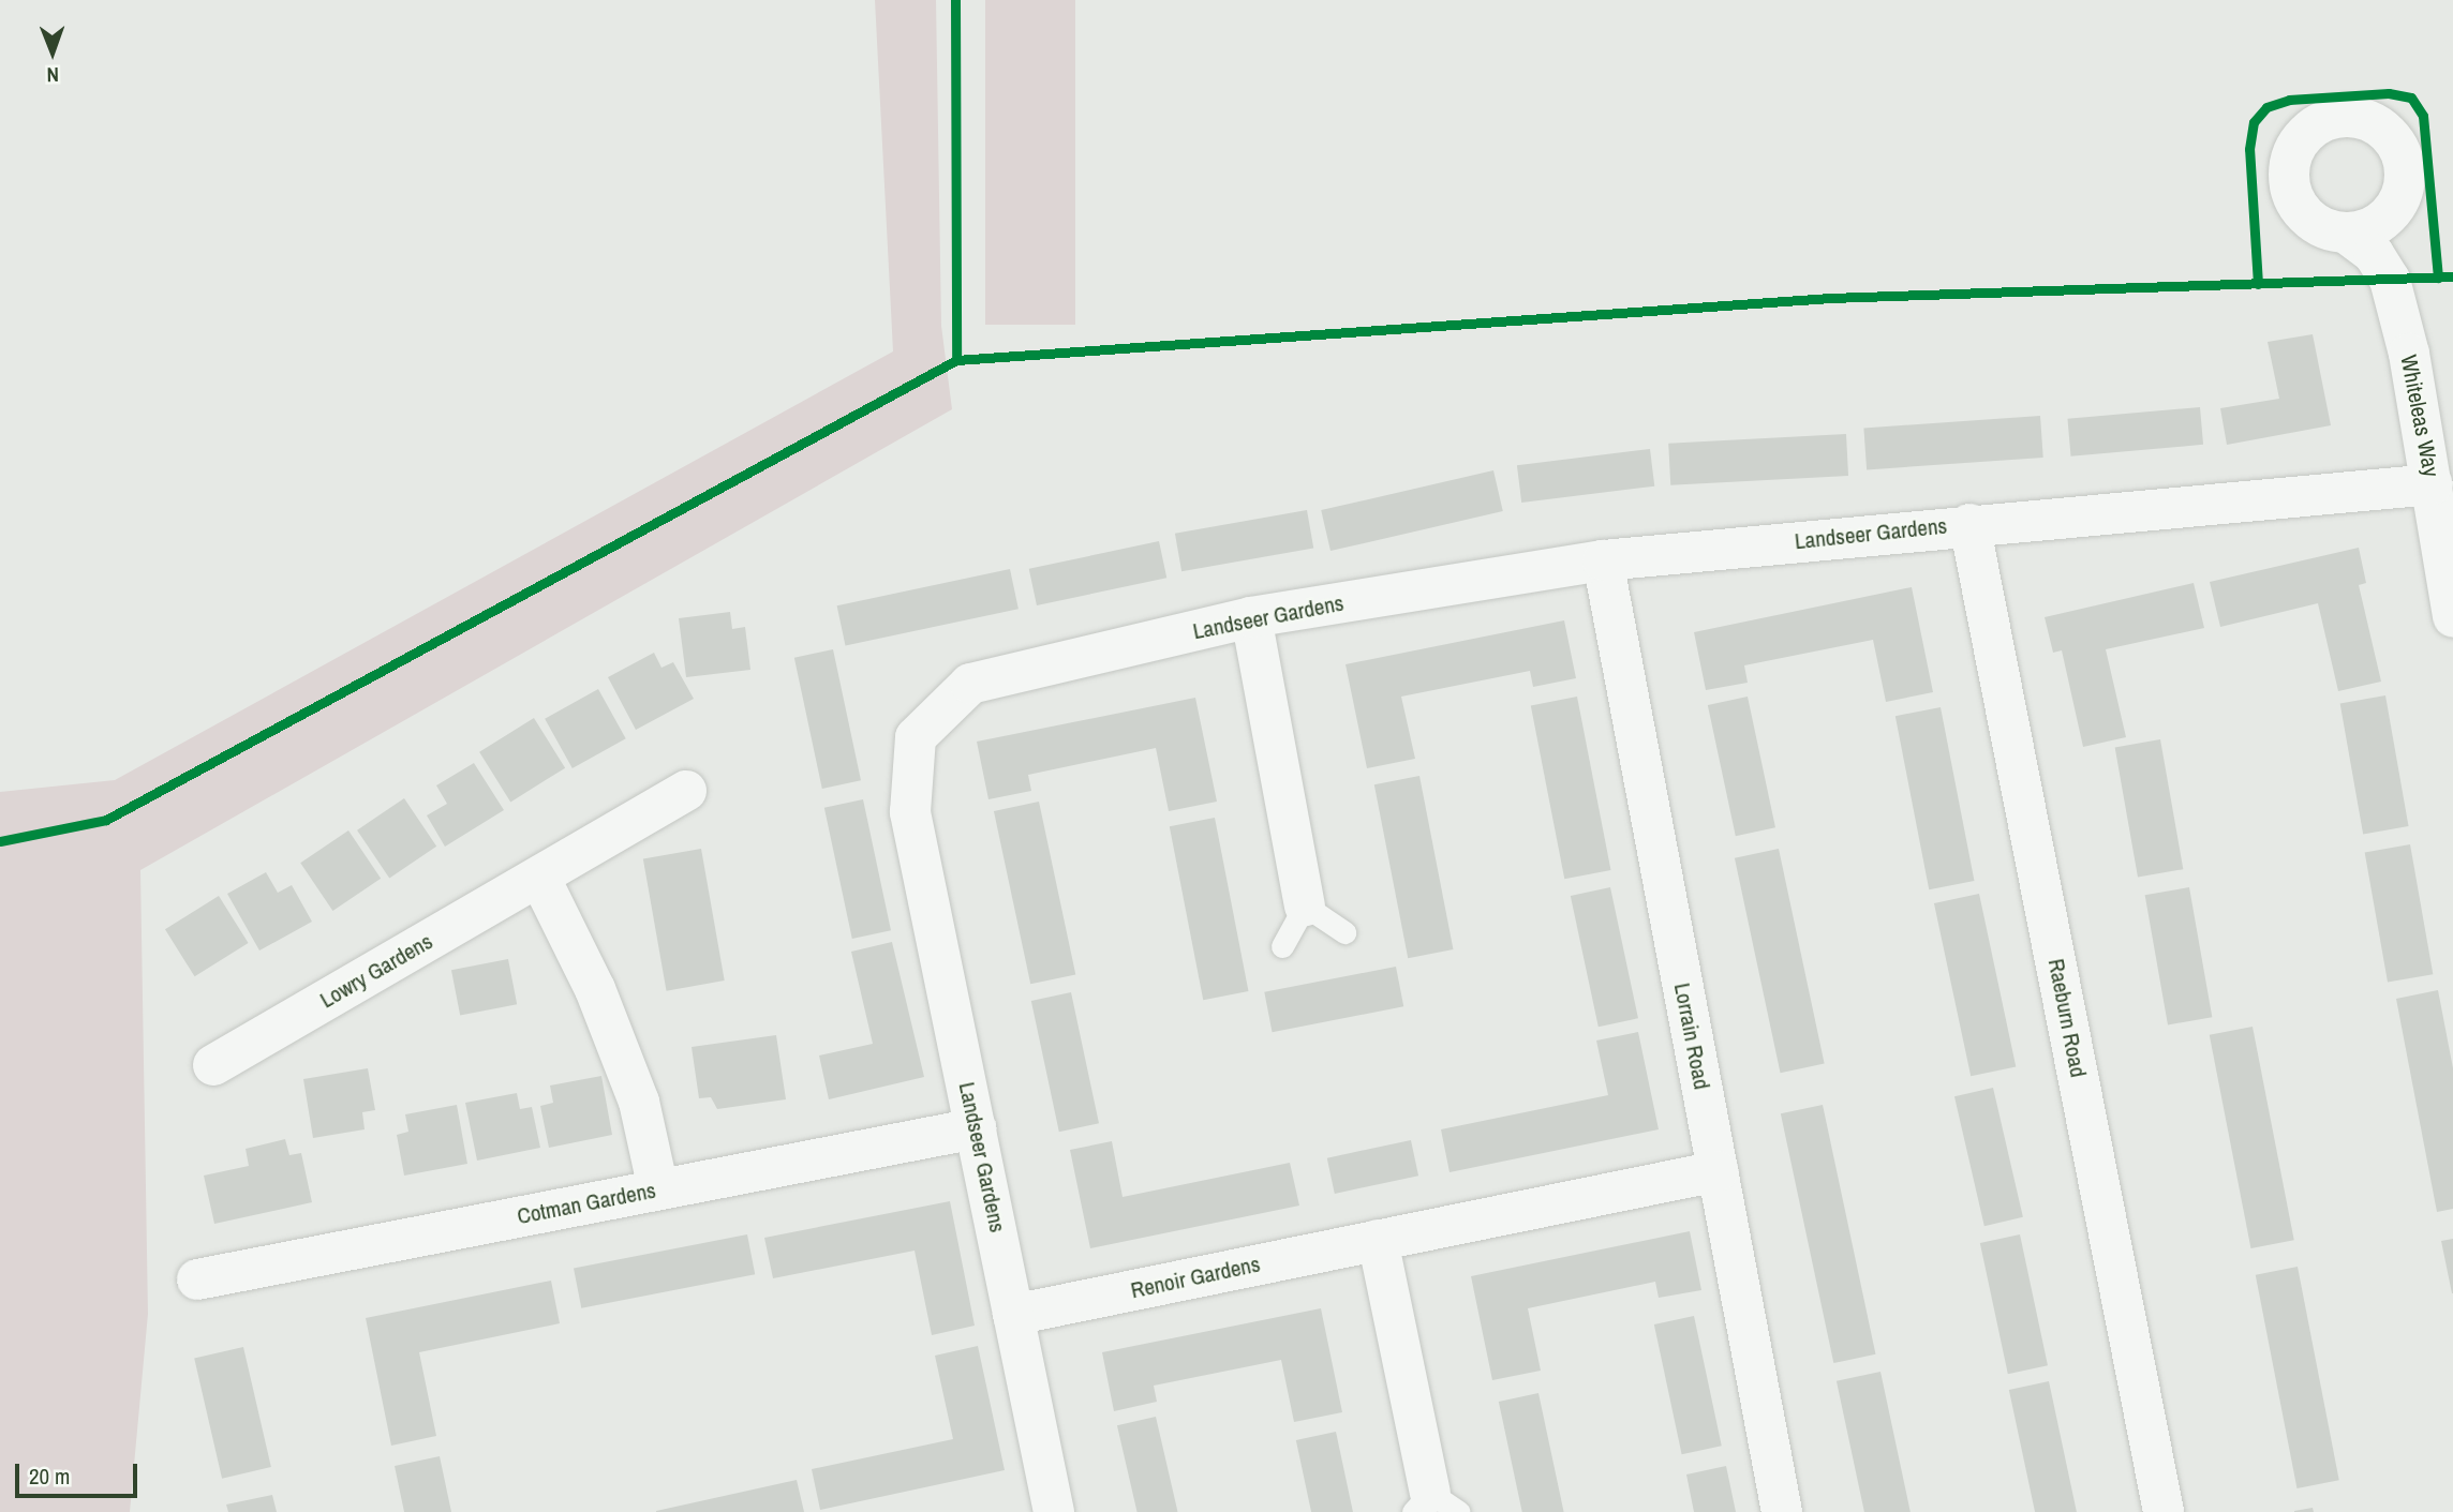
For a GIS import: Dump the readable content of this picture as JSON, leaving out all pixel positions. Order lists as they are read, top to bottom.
{
  "streets": {
    "street": [
      "Whiteleas Way",
      "Landseer Gardens",
      "Lowry Gardens",
      "Raeburn Road",
      "Lorrain Road",
      "Cotman Gardens",
      "Renoir Gardens"
    ]
  },
  "crossings": [
    ["Whiteleas Way", "Landseer Gardens"],
    ["Landseer Gardens", "Raeburn Road"],
    ["Landseer Gardens", "Lorrain Road"],
    ["Landseer Gardens", "Cotman Gardens"],
    ["Landseer Gardens", "Renoir Gardens"],
    ["Lorrain Road", "Renoir Gardens"]
  ],
  "scale_bar": "20 m",
  "north": "bottom"
}
